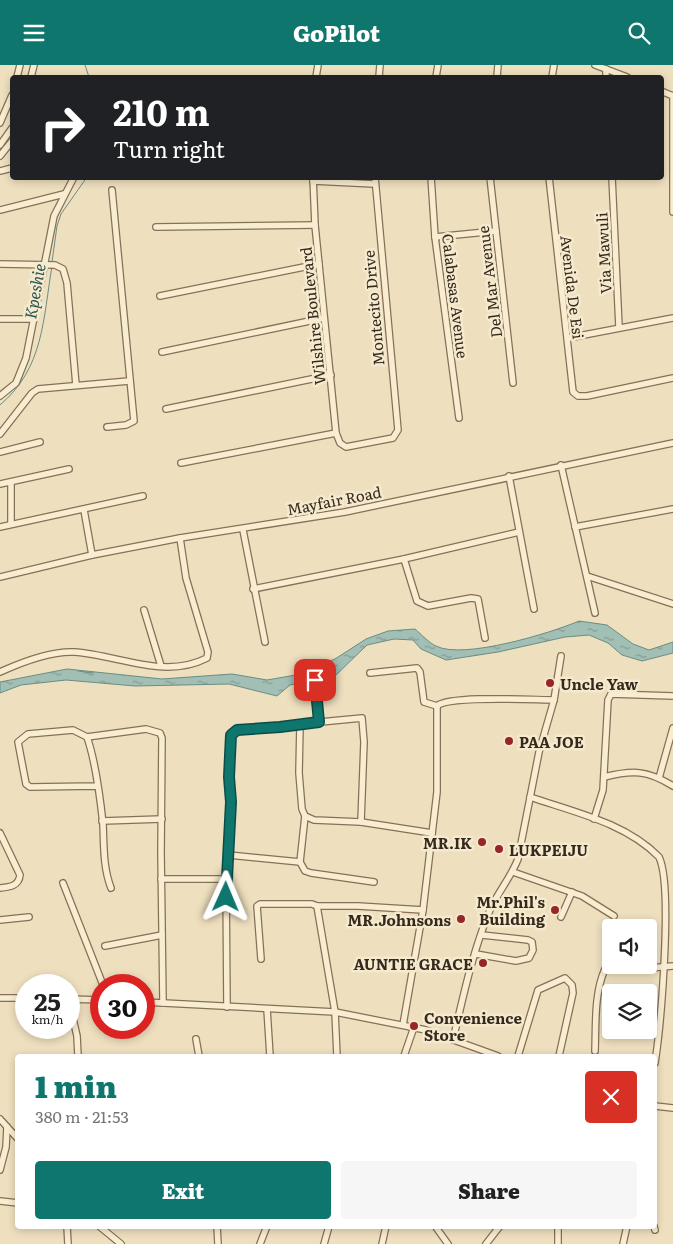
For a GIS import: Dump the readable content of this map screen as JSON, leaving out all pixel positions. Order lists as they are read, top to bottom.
{
  "streets": {
    "street": [
      "Via Mawuli",
      "Del Mar Avenue",
      "Avenida De Esi",
      "Calabasas Avenue",
      "Montecito Drive",
      "Wilshire Boulevard",
      "Mayfair Road"
    ]
  },
  "crossings": [
    ["Montecito Drive", "Wilshire Boulevard"]
  ],
  "water": ["Kpeshie"],
  "places": [
    "Uncle Yaw",
    "PAA JOE",
    "MR.IK",
    "LUKPEIJU",
    "Mr.Phil's Building",
    "MR.Johnsons",
    "AUNTIE GRACE",
    "Convenience Store"
  ],
  "page": {
    "header": "GoPilot",
    "turn": ["210 m", "Turn right"],
    "speed": "25 km/h",
    "limit": "30",
    "heading": ["1 min", "380 m · 21:53"],
    "buttons": ["Exit", "Share"]
  }
}
